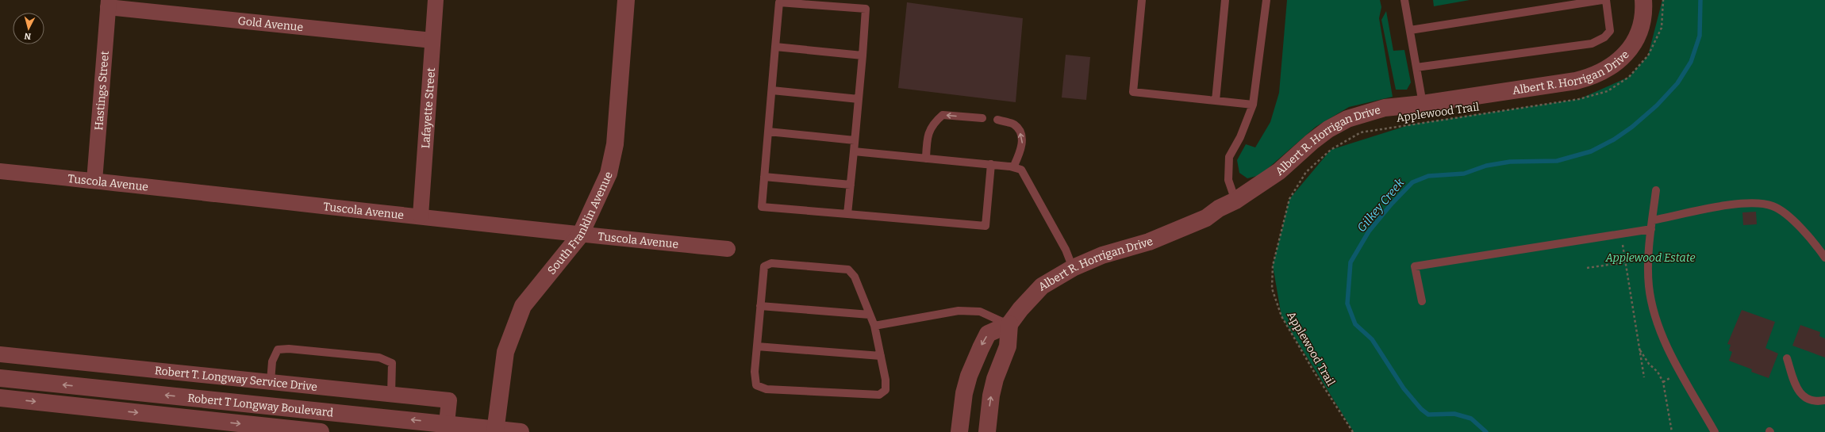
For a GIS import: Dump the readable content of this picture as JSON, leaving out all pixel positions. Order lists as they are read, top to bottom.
{
  "streets": {
    "street": [
      "Gold Avenue",
      "Albert R. Horrigan Drive",
      "Hastings Street",
      "Lafayette Street",
      "Tuscola Avenue",
      "South Franklin Avenue",
      "Robert T. Longway Service Drive",
      "Robert T Longway Boulevard"
    ],
    "path": ["Applewood Trail"]
  },
  "crossings": [
    ["Gold Avenue", "Hastings Street"],
    ["Gold Avenue", "Lafayette Street"],
    ["Hastings Street", "Tuscola Avenue"],
    ["Lafayette Street", "Tuscola Avenue"],
    ["Tuscola Avenue", "South Franklin Avenue"],
    ["South Franklin Avenue", "Robert T Longway Boulevard"],
    ["Robert T. Longway Service Drive", "Robert T Longway Boulevard"]
  ],
  "water": ["Gilkey Creek"],
  "parks": ["Applewood Estate"],
  "north": "bottom"
}
